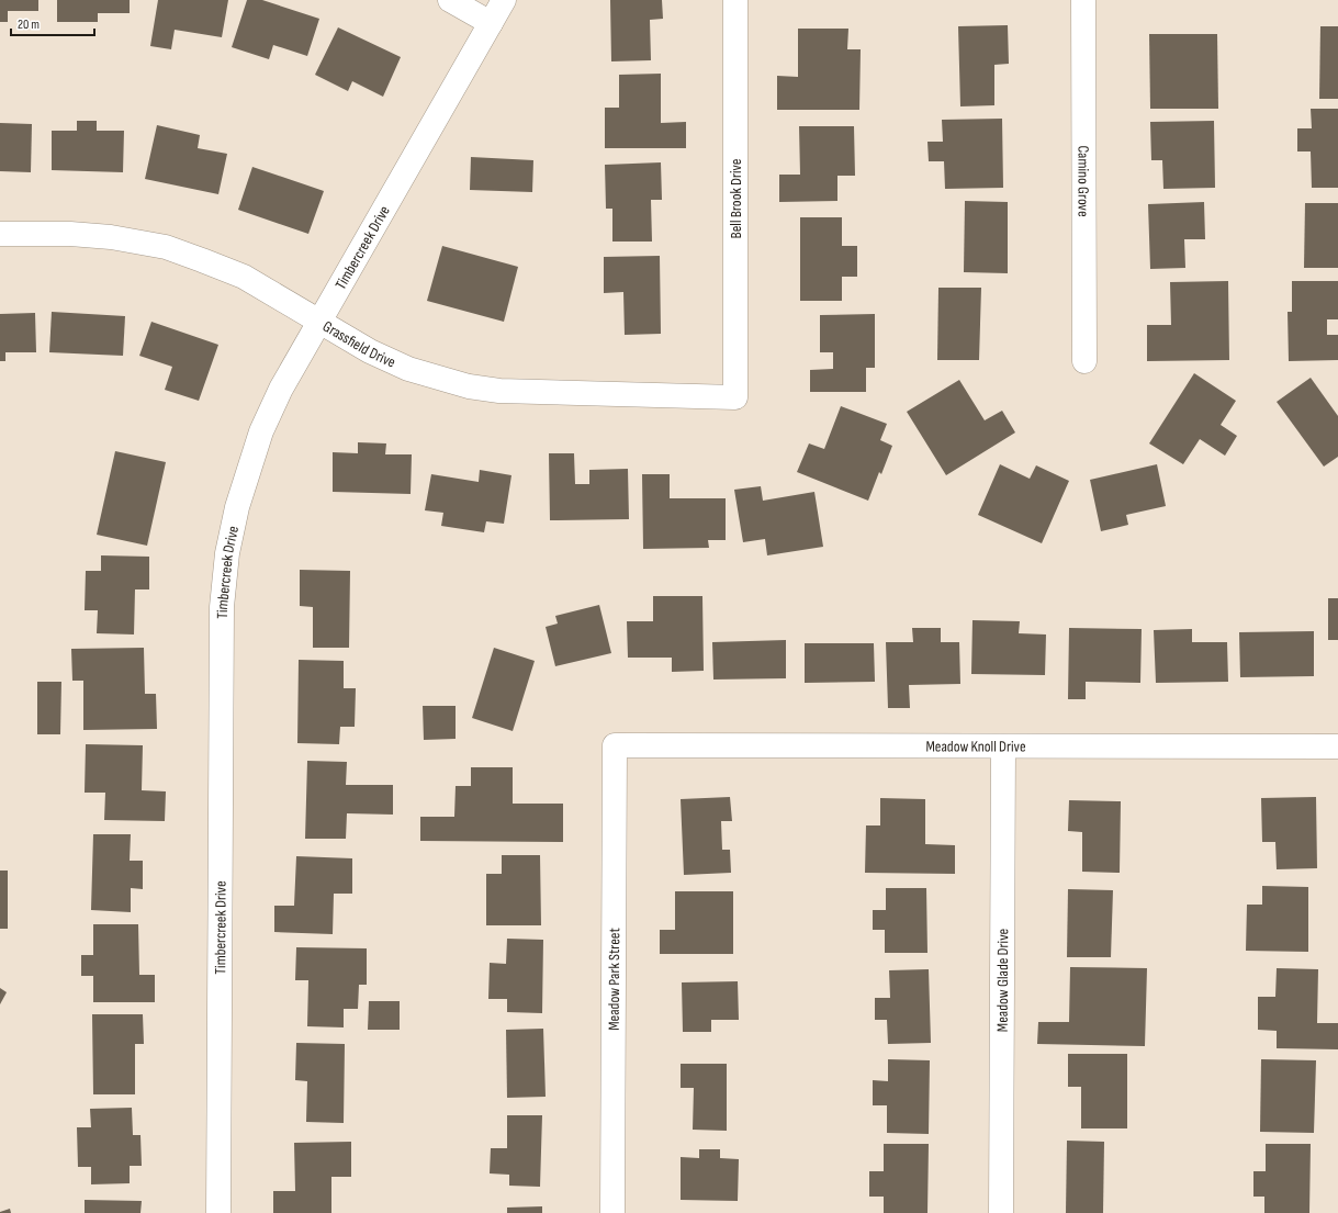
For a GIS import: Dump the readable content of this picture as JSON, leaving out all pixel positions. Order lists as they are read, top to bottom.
{
  "streets": {
    "street": [
      "Camino Grove",
      "Bell Brook Drive",
      "Timbercreek Drive",
      "Grassfield Drive",
      "Meadow Knoll Drive",
      "Meadow Park Street",
      "Meadow Glade Drive"
    ]
  },
  "crossings": [
    ["Bell Brook Drive", "Grassfield Drive"],
    ["Timbercreek Drive", "Grassfield Drive"],
    ["Meadow Knoll Drive", "Meadow Park Street"],
    ["Meadow Knoll Drive", "Meadow Glade Drive"]
  ],
  "scale_bar": "20 m"
}
